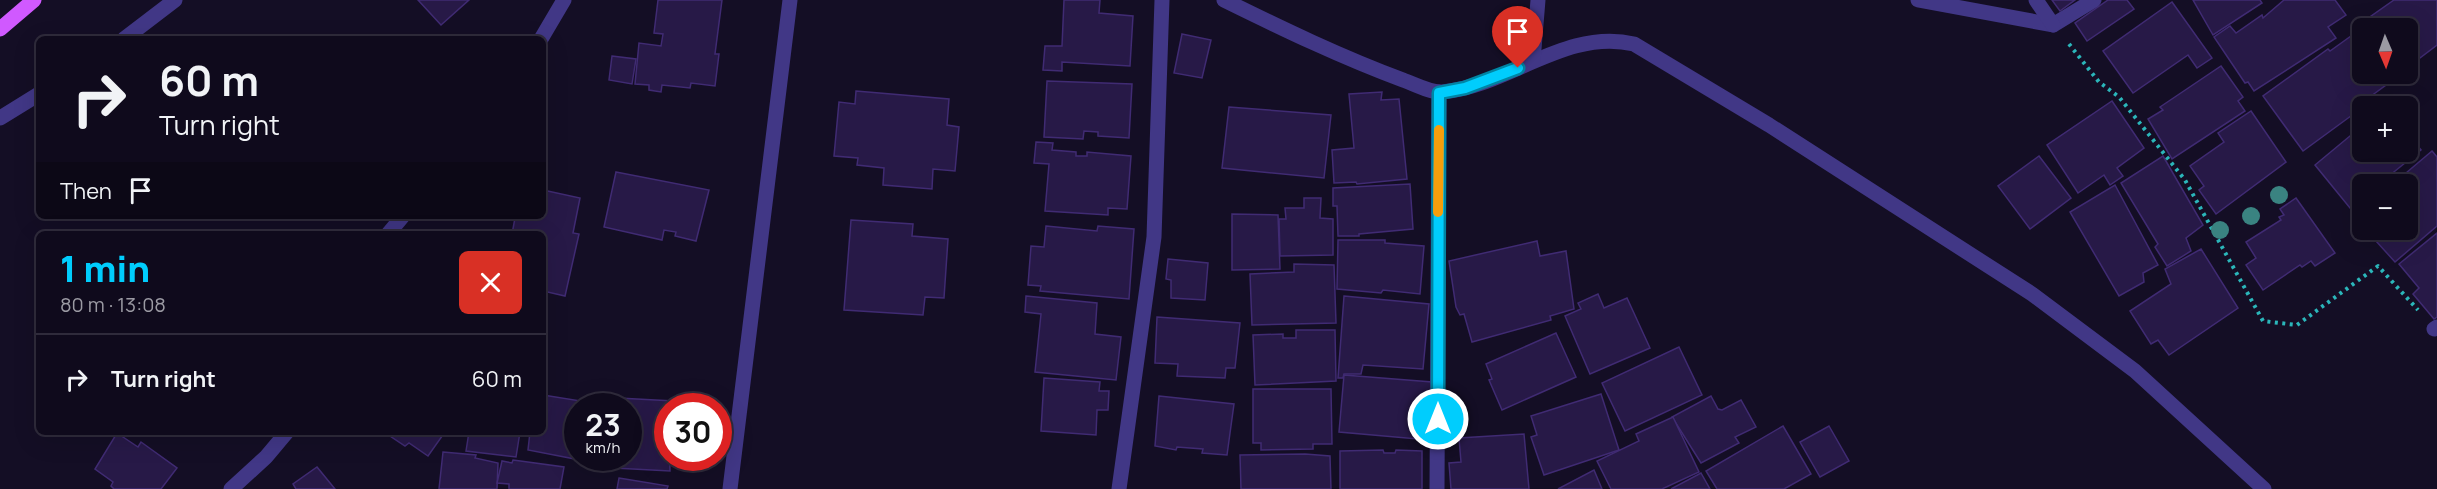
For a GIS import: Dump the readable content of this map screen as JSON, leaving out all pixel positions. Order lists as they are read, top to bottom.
{
  "north": "bottom",
  "page": {
    "map_buttons": ["+", "−"],
    "turn": ["60 m", "Turn right"],
    "then": "Then",
    "heading": ["1 min", "80 m · 13:08"],
    "list": [
      {
        "name": "Turn right",
        "value": "60 m"
      }
    ],
    "speed": "23 km/h",
    "limit": "30"
  }
}
